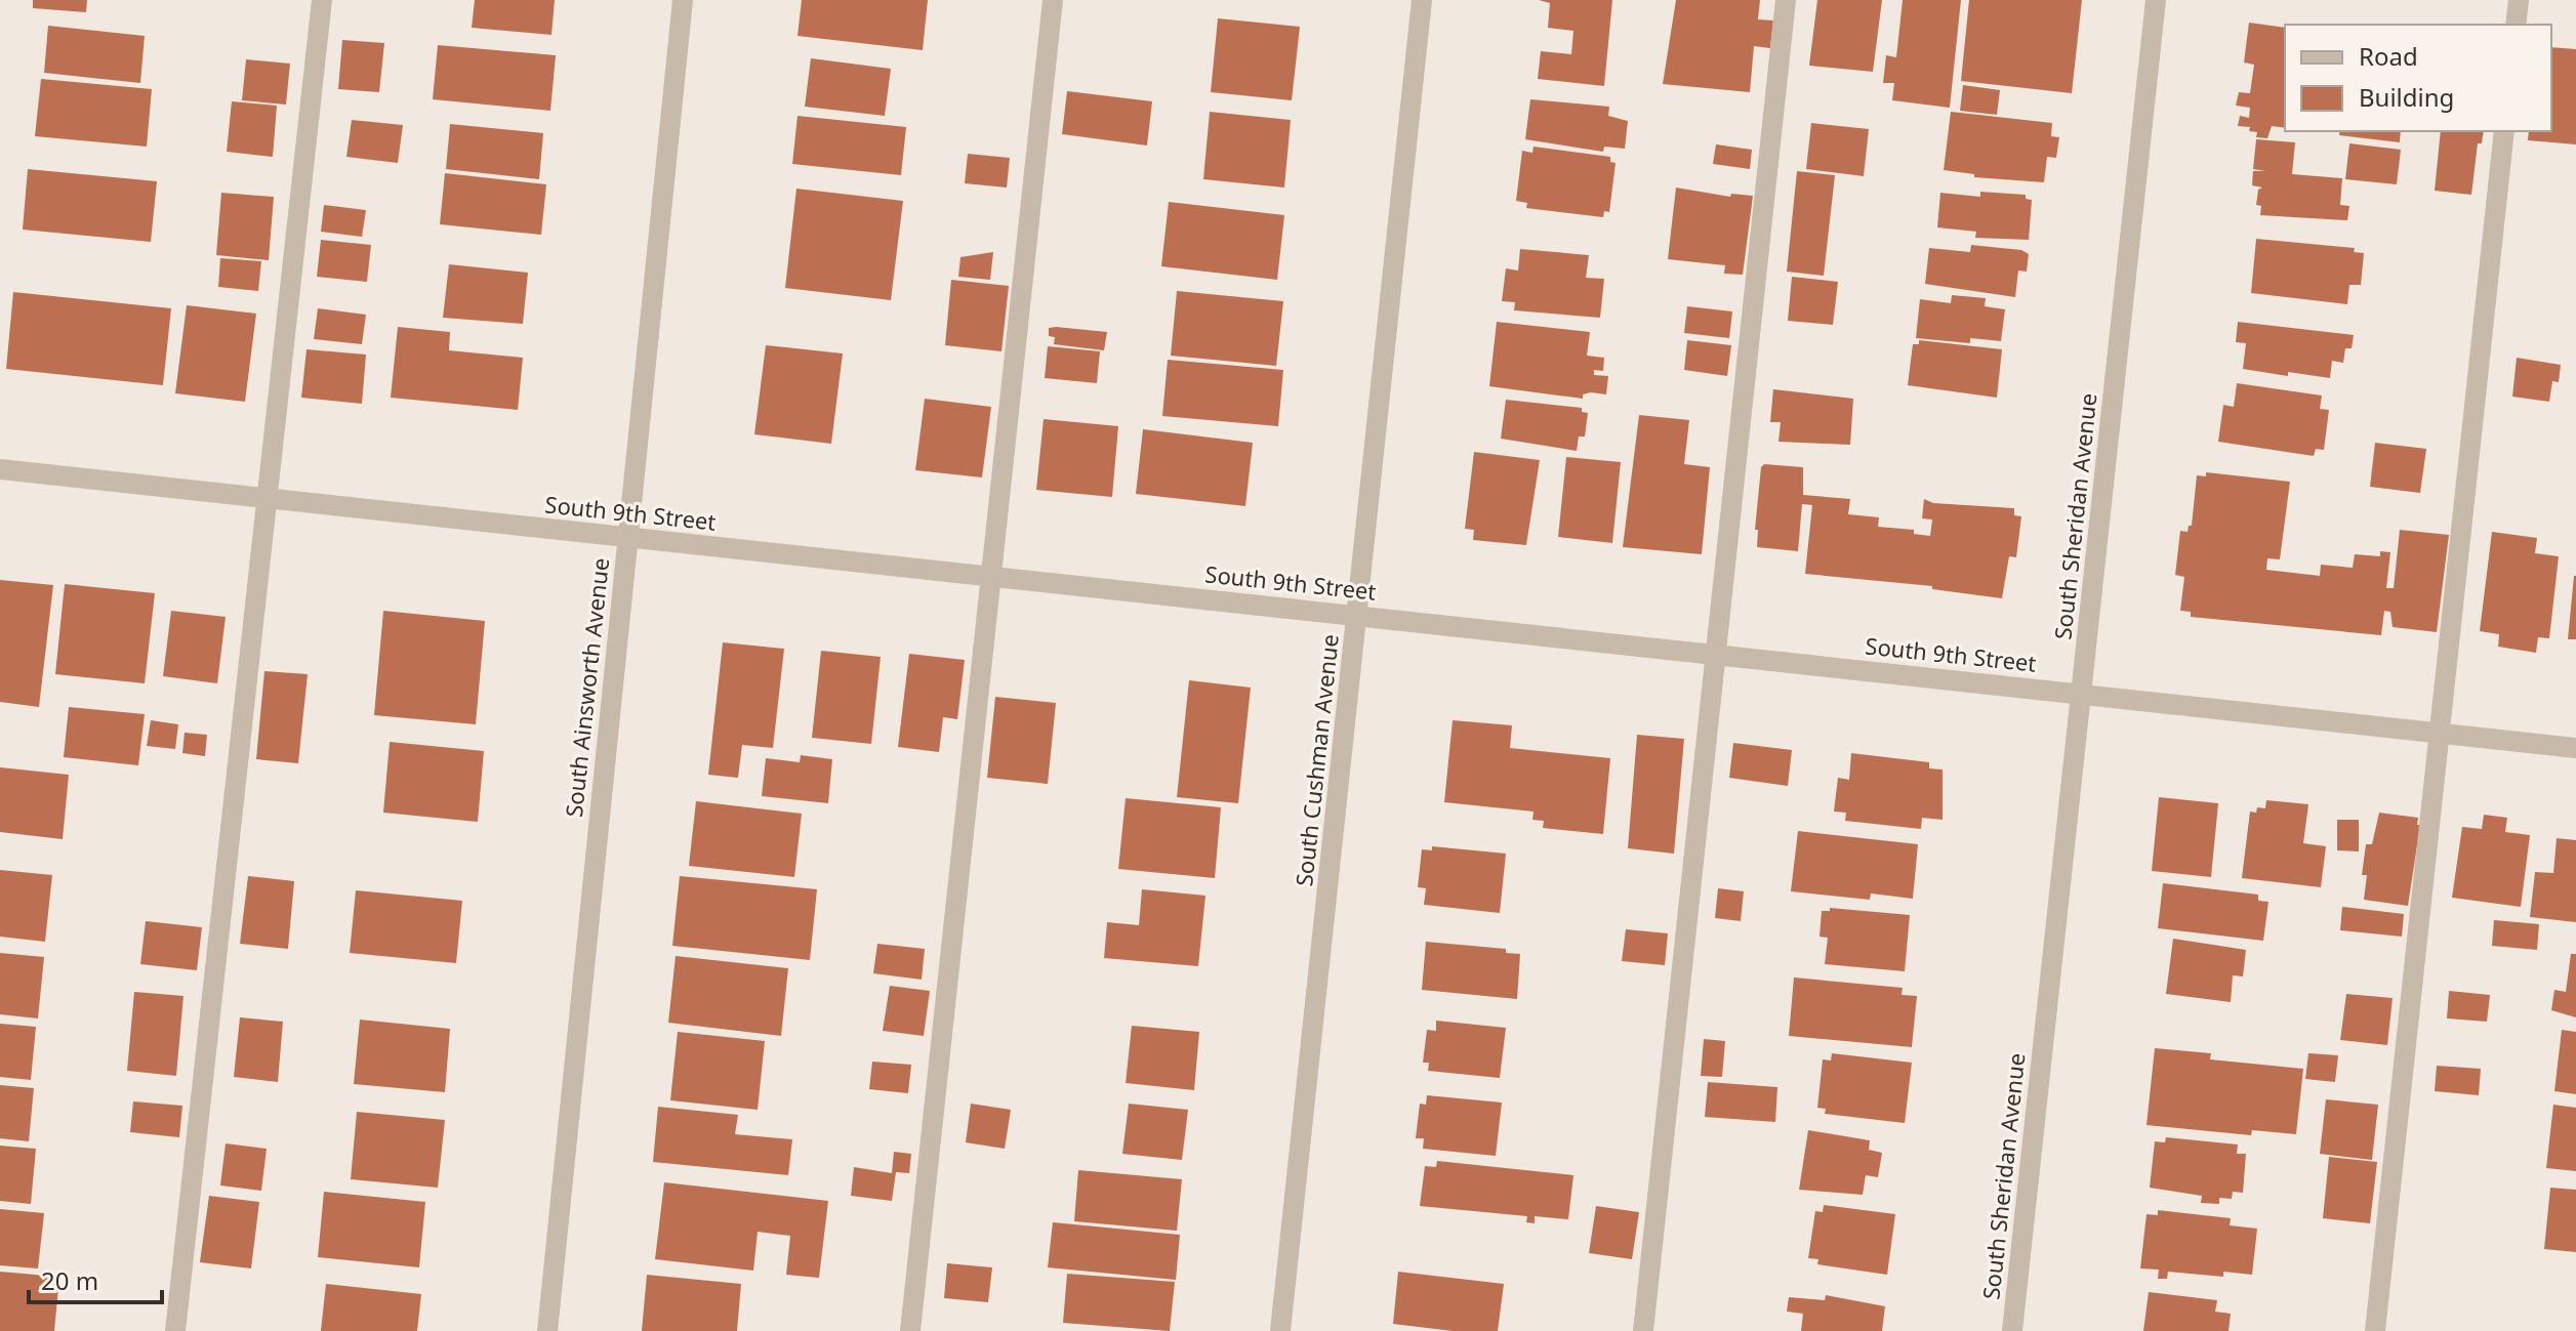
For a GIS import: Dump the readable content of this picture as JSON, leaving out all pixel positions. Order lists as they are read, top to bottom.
{
  "streets": {
    "street": [
      "South 9th Street",
      "South Sheridan Avenue",
      "South Ainsworth Avenue",
      "South Cushman Avenue"
    ]
  },
  "crossings": [
    ["South 9th Street", "South Sheridan Avenue"],
    ["South 9th Street", "South Ainsworth Avenue"],
    ["South 9th Street", "South Cushman Avenue"]
  ],
  "legend": ["Road", "Building"],
  "scale_bar": "20 m"
}
